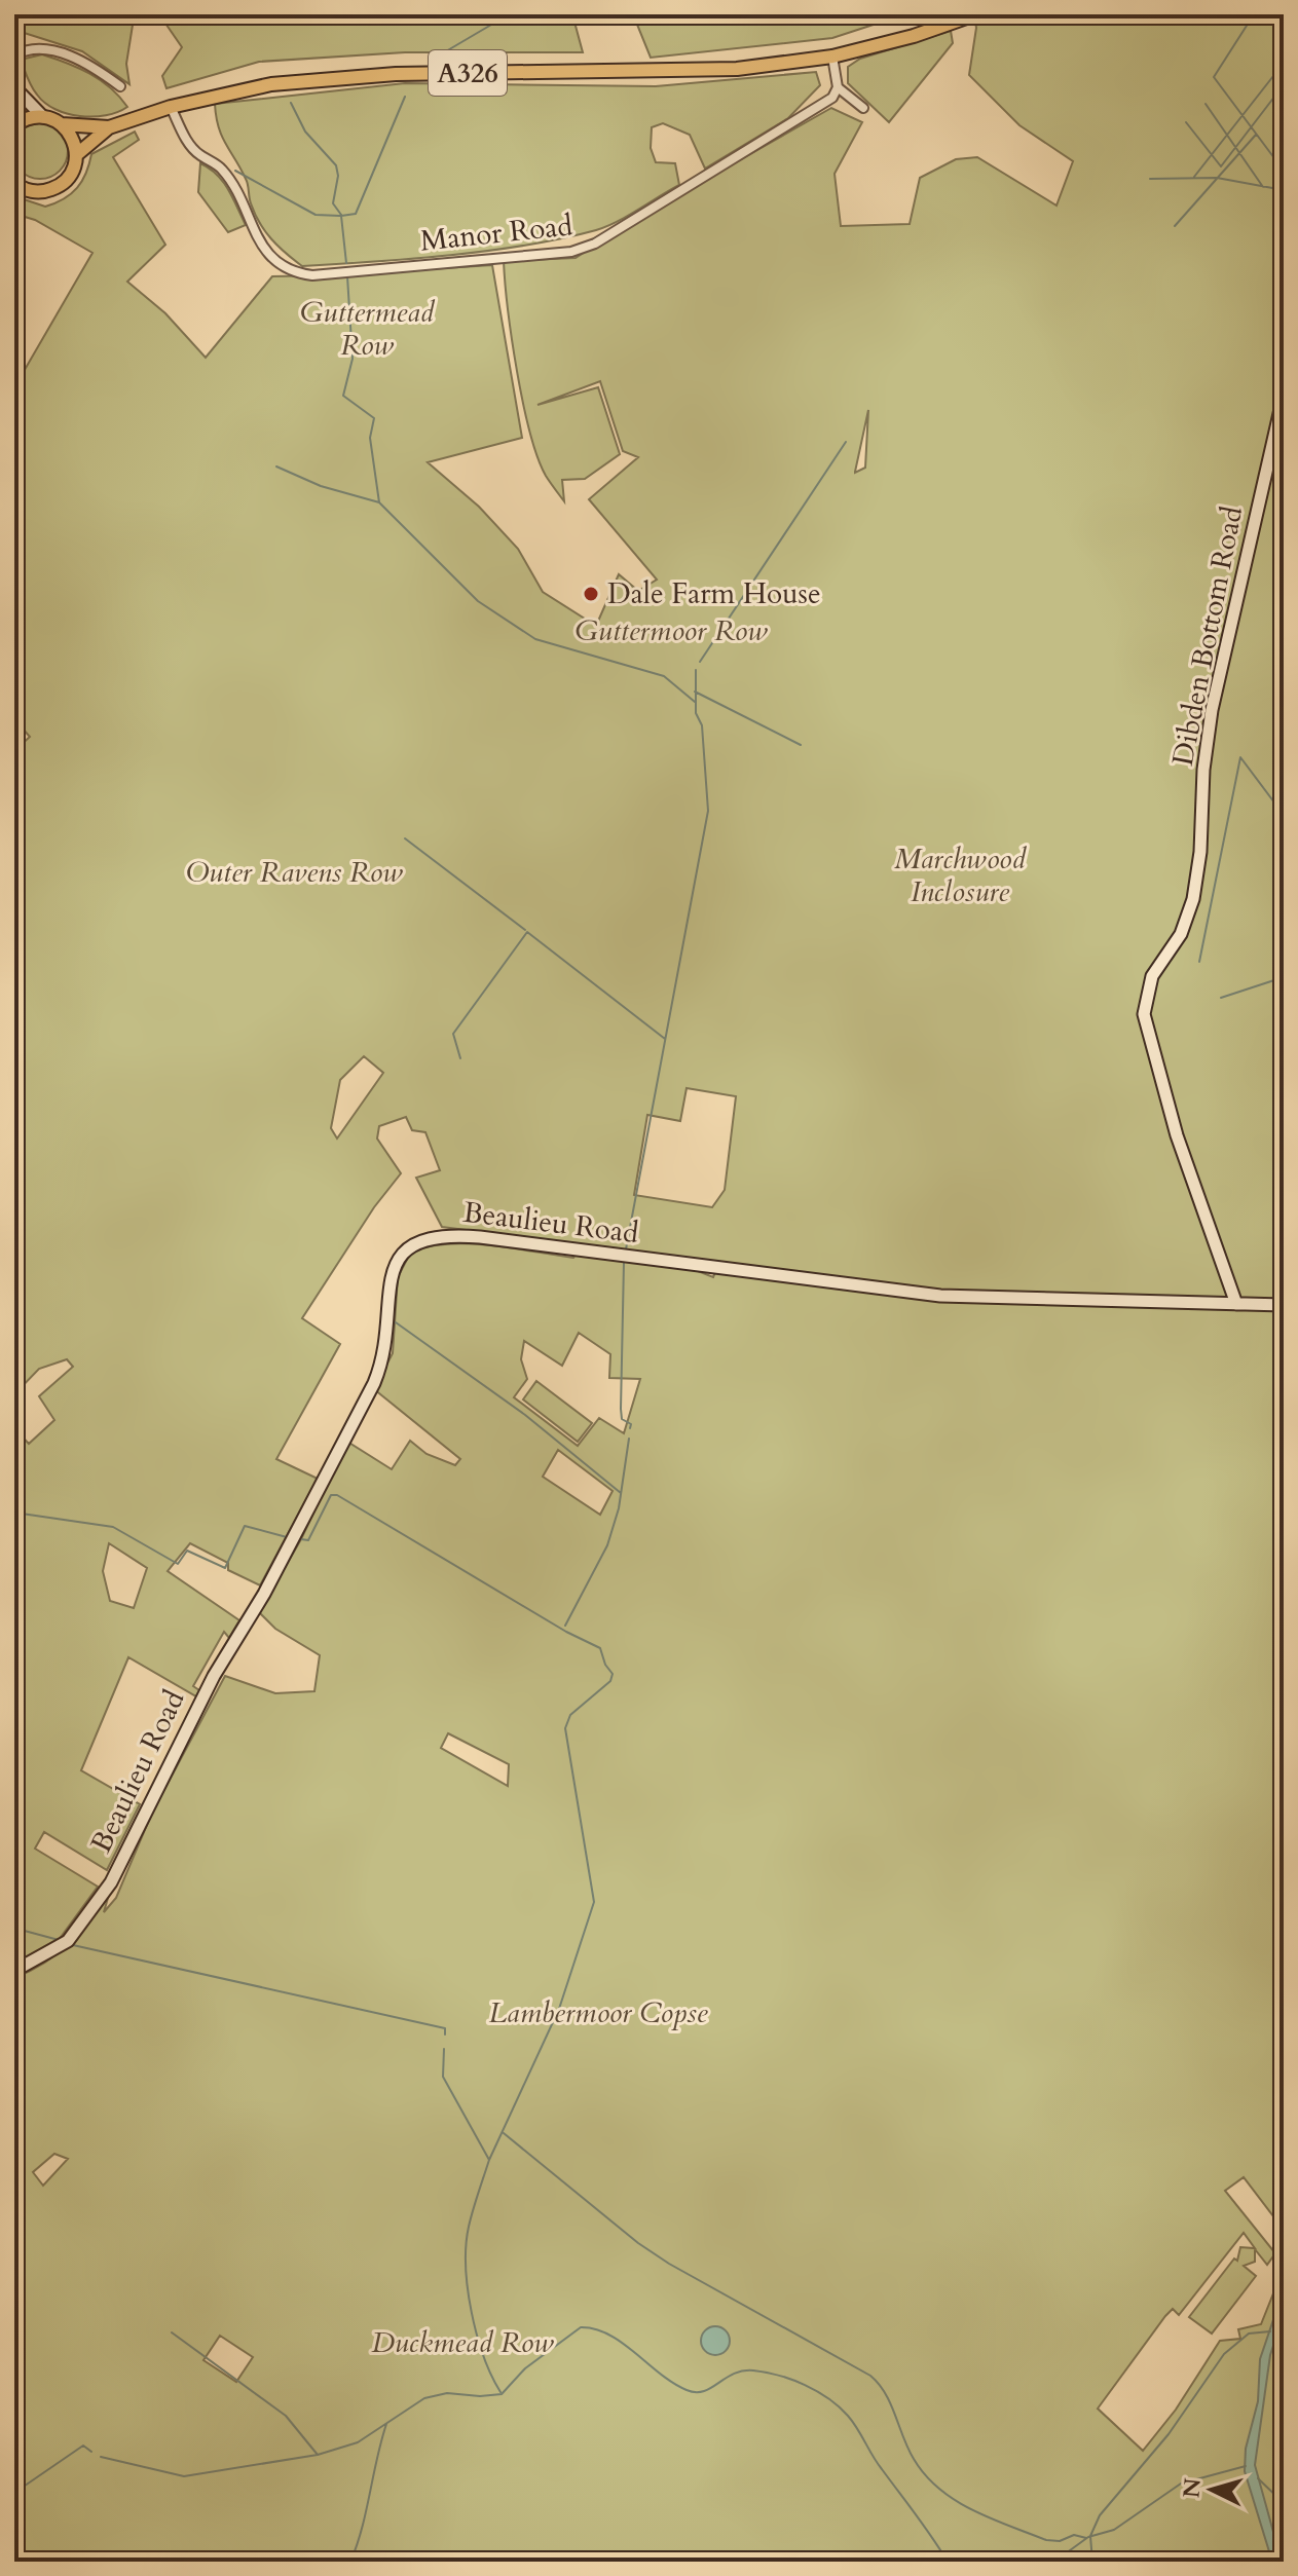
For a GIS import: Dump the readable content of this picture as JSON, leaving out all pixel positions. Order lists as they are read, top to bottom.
{
  "streets": {
    "main road": ["A326"],
    "street": ["Manor Road", "Dibden Bottom Road", "Beaulieu Road"]
  },
  "crossings": [
    ["A326", "Manor Road"],
    ["Dibden Bottom Road", "Beaulieu Road"]
  ],
  "parks": [
    "Guttermead Row",
    "Guttermoor Row",
    "Marchwood Inclosure",
    "Outer Ravens Row",
    "Lambermoor Copse",
    "Duckmead Row"
  ],
  "places": ["Dale Farm House"],
  "north": "left"
}
